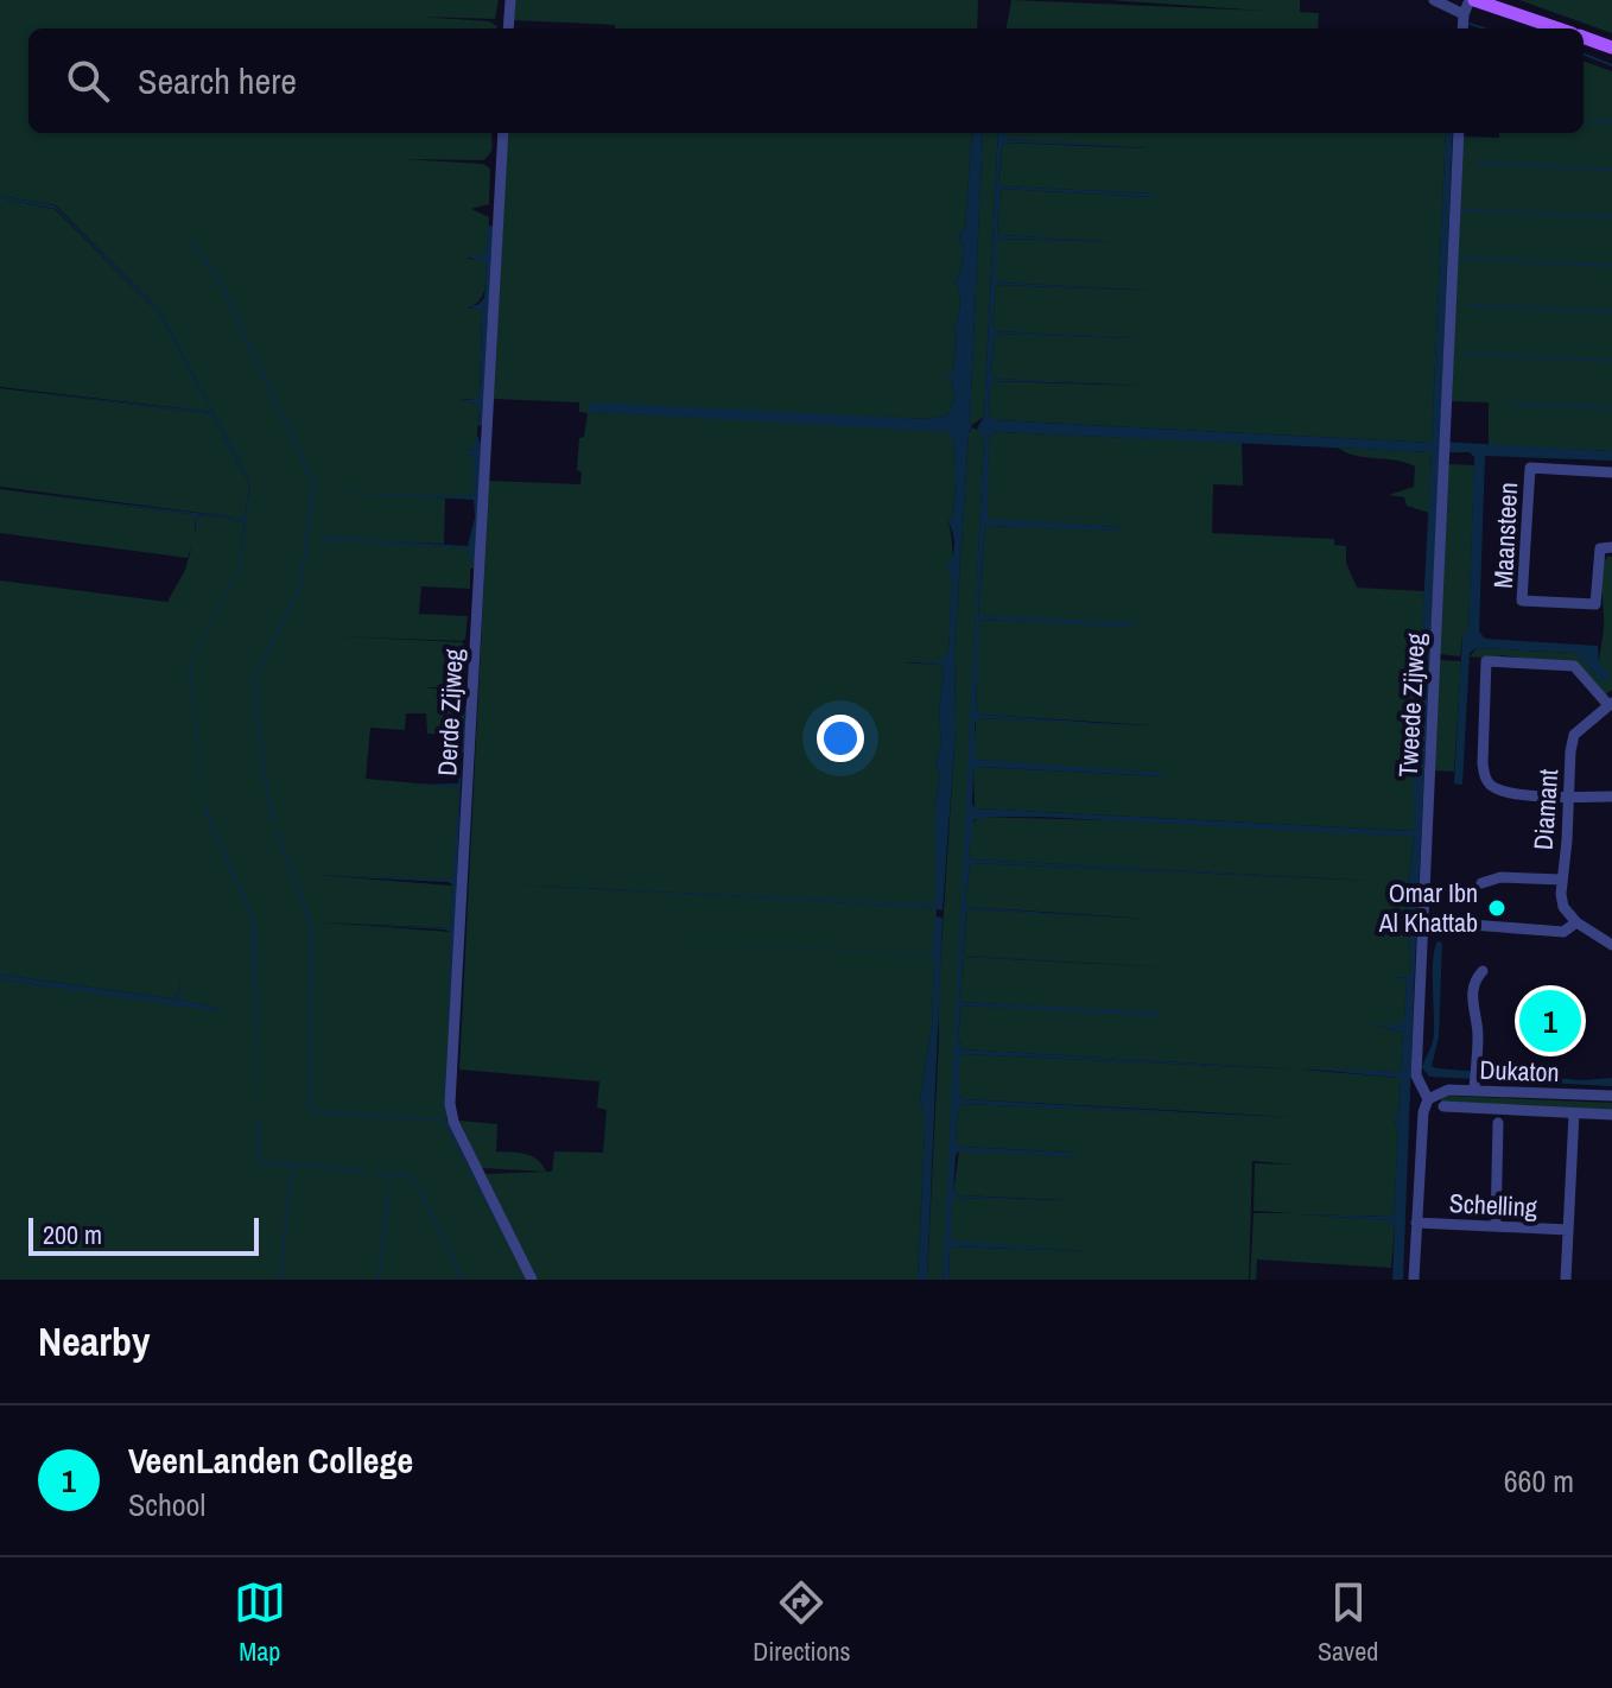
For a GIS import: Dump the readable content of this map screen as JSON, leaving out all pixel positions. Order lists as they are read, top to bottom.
{
  "streets": {
    "street": [
      "Maansteen",
      "Tweede Zijweg",
      "Derde Zijweg",
      "Diamant",
      "Dukaton",
      "Schelling"
    ]
  },
  "crossings": [
    ["Tweede Zijweg", "Dukaton"],
    ["Tweede Zijweg", "Schelling"]
  ],
  "places": ["Omar Ibn Al Khattab"],
  "scale_bar": "200 m",
  "page": {
    "search": "Search here",
    "pins": "1",
    "scale": "200 m",
    "heading": "Nearby",
    "list": [
      {
        "mark": "1",
        "name": "VeenLanden College",
        "note": "School",
        "value": "660 m"
      }
    ],
    "nav": ["Map", "Directions", "Saved"]
  }
}
